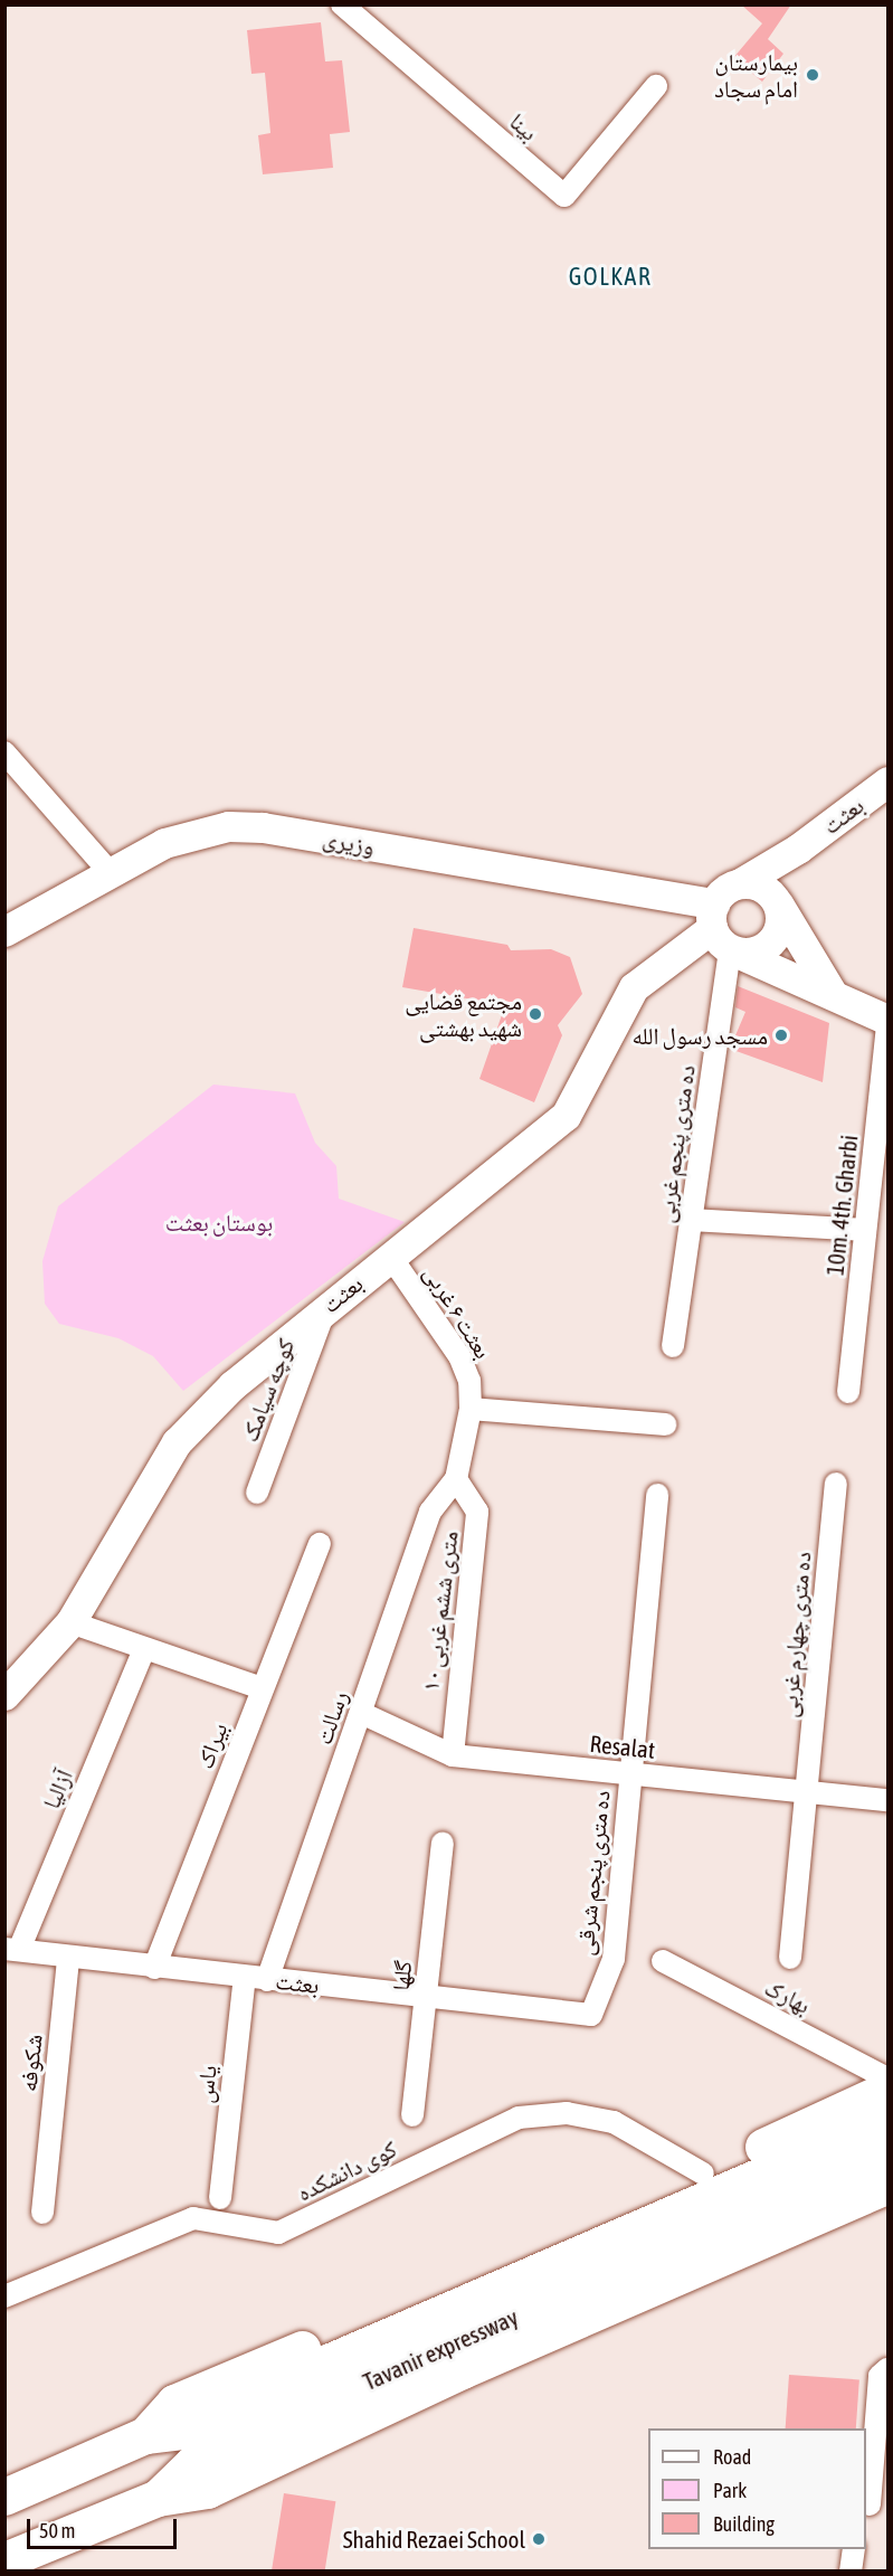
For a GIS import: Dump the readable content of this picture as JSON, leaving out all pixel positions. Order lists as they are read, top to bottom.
{
  "streets": {
    "highway": ["Tavanir expressway"],
    "main road": ["بعثت", "وزیری"],
    "street": [
      "بینا",
      "ده متری پنجم غربی",
      "10m. 4th. Gharbi",
      "بعثت ۶ غربی",
      "کوچه سیامک",
      "۱۰ متری ششم غربی",
      "ده متری چهارم غربی",
      "رسالت",
      "بیراک",
      "Resalat",
      "آزالیا",
      "ده متری پنجم شرقی",
      "گلها",
      "بهارک",
      "شکوفه",
      "یاس",
      "کوی دانشکده"
    ]
  },
  "crossings": [
    ["بعثت", "وزیری"],
    ["بعثت", "ده متری پنجم غربی"],
    ["بعثت", "بعثت ۶ غربی"],
    ["بعثت", "کوچه سیامک"],
    ["بعثت", "رسالت"],
    ["بعثت", "بیراک"],
    ["بعثت", "آزالیا"],
    ["بعثت", "ده متری پنجم شرقی"],
    ["بعثت", "گلها"],
    ["بعثت", "شکوفه"],
    ["بعثت", "یاس"],
    ["وزیری", "ده متری پنجم غربی"],
    ["بعثت ۶ غربی", "۱۰ متری ششم غربی"],
    ["بعثت ۶ غربی", "رسالت"],
    ["۱۰ متری ششم غربی", "رسالت"],
    ["۱۰ متری ششم غربی", "Resalat"],
    ["ده متری چهارم غربی", "Resalat"],
    ["رسالت", "Resalat"],
    ["Resalat", "ده متری پنجم شرقی"]
  ],
  "districts": ["GOLKAR"],
  "parks": ["بوستان بعثت"],
  "places": [
    "بیمارستان امام سجاد",
    "مجتمع قضایی شهید بهشتی",
    "مسجد رسول الله",
    "Shahid Rezaei School"
  ],
  "legend": ["Road", "Park", "Building"],
  "scale_bar": "50 m"
}
